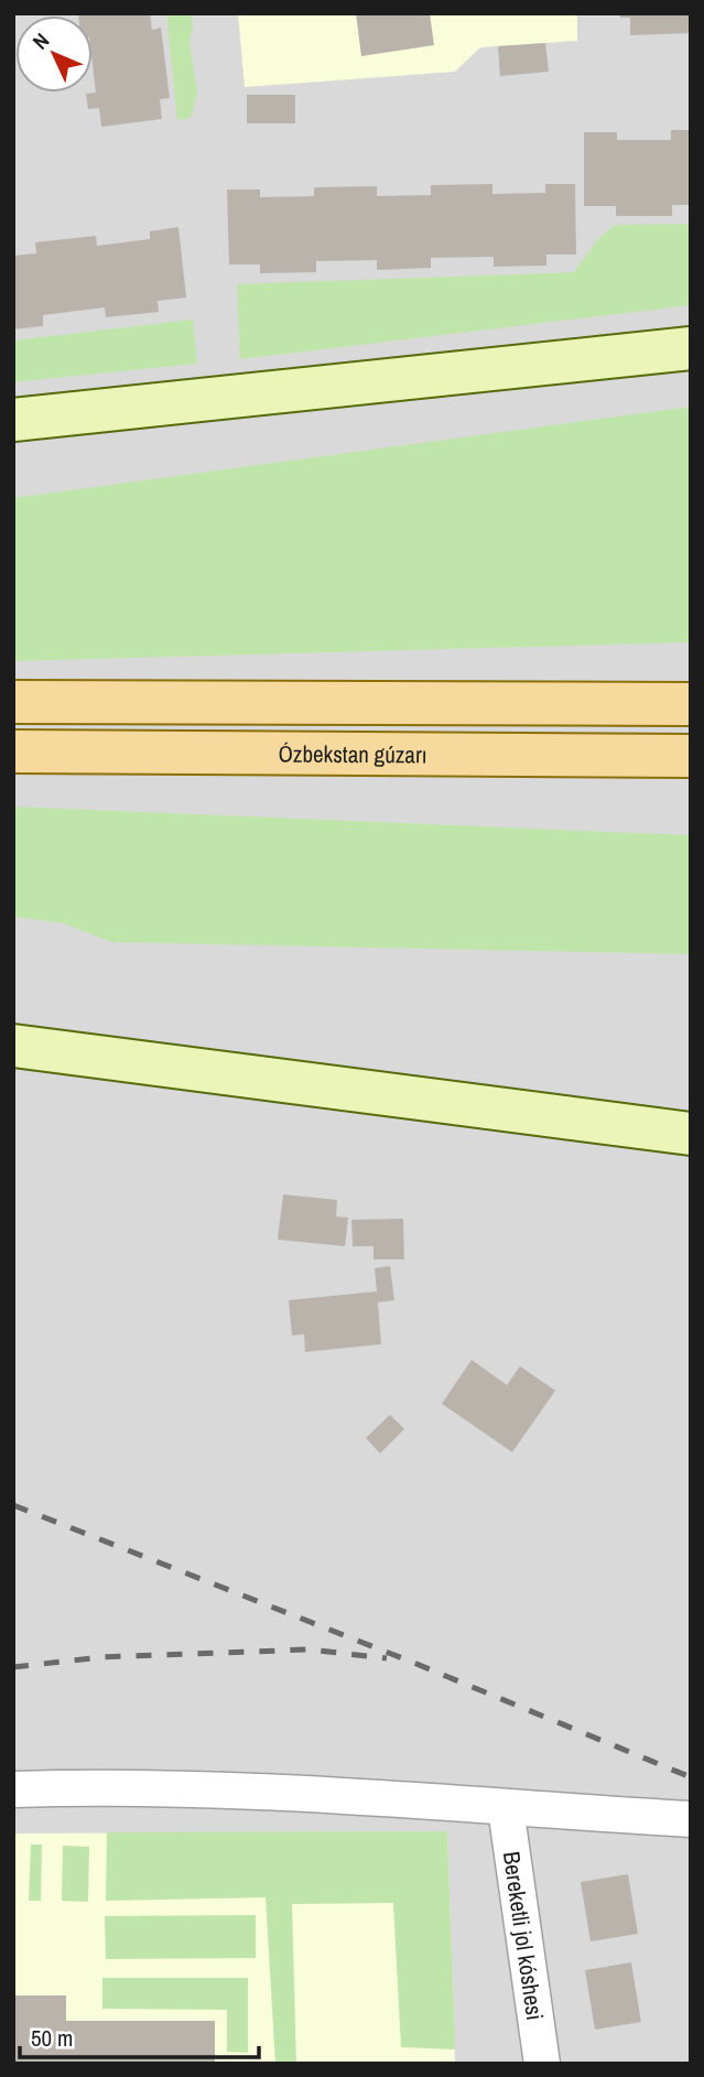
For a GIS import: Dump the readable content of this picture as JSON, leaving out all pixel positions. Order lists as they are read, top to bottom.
{
  "streets": {
    "main road": ["Ózbekstan gúzarı"],
    "street": ["Bereketli jol kóshesi"]
  },
  "scale_bar": "50 m",
  "north": "top left"
}
